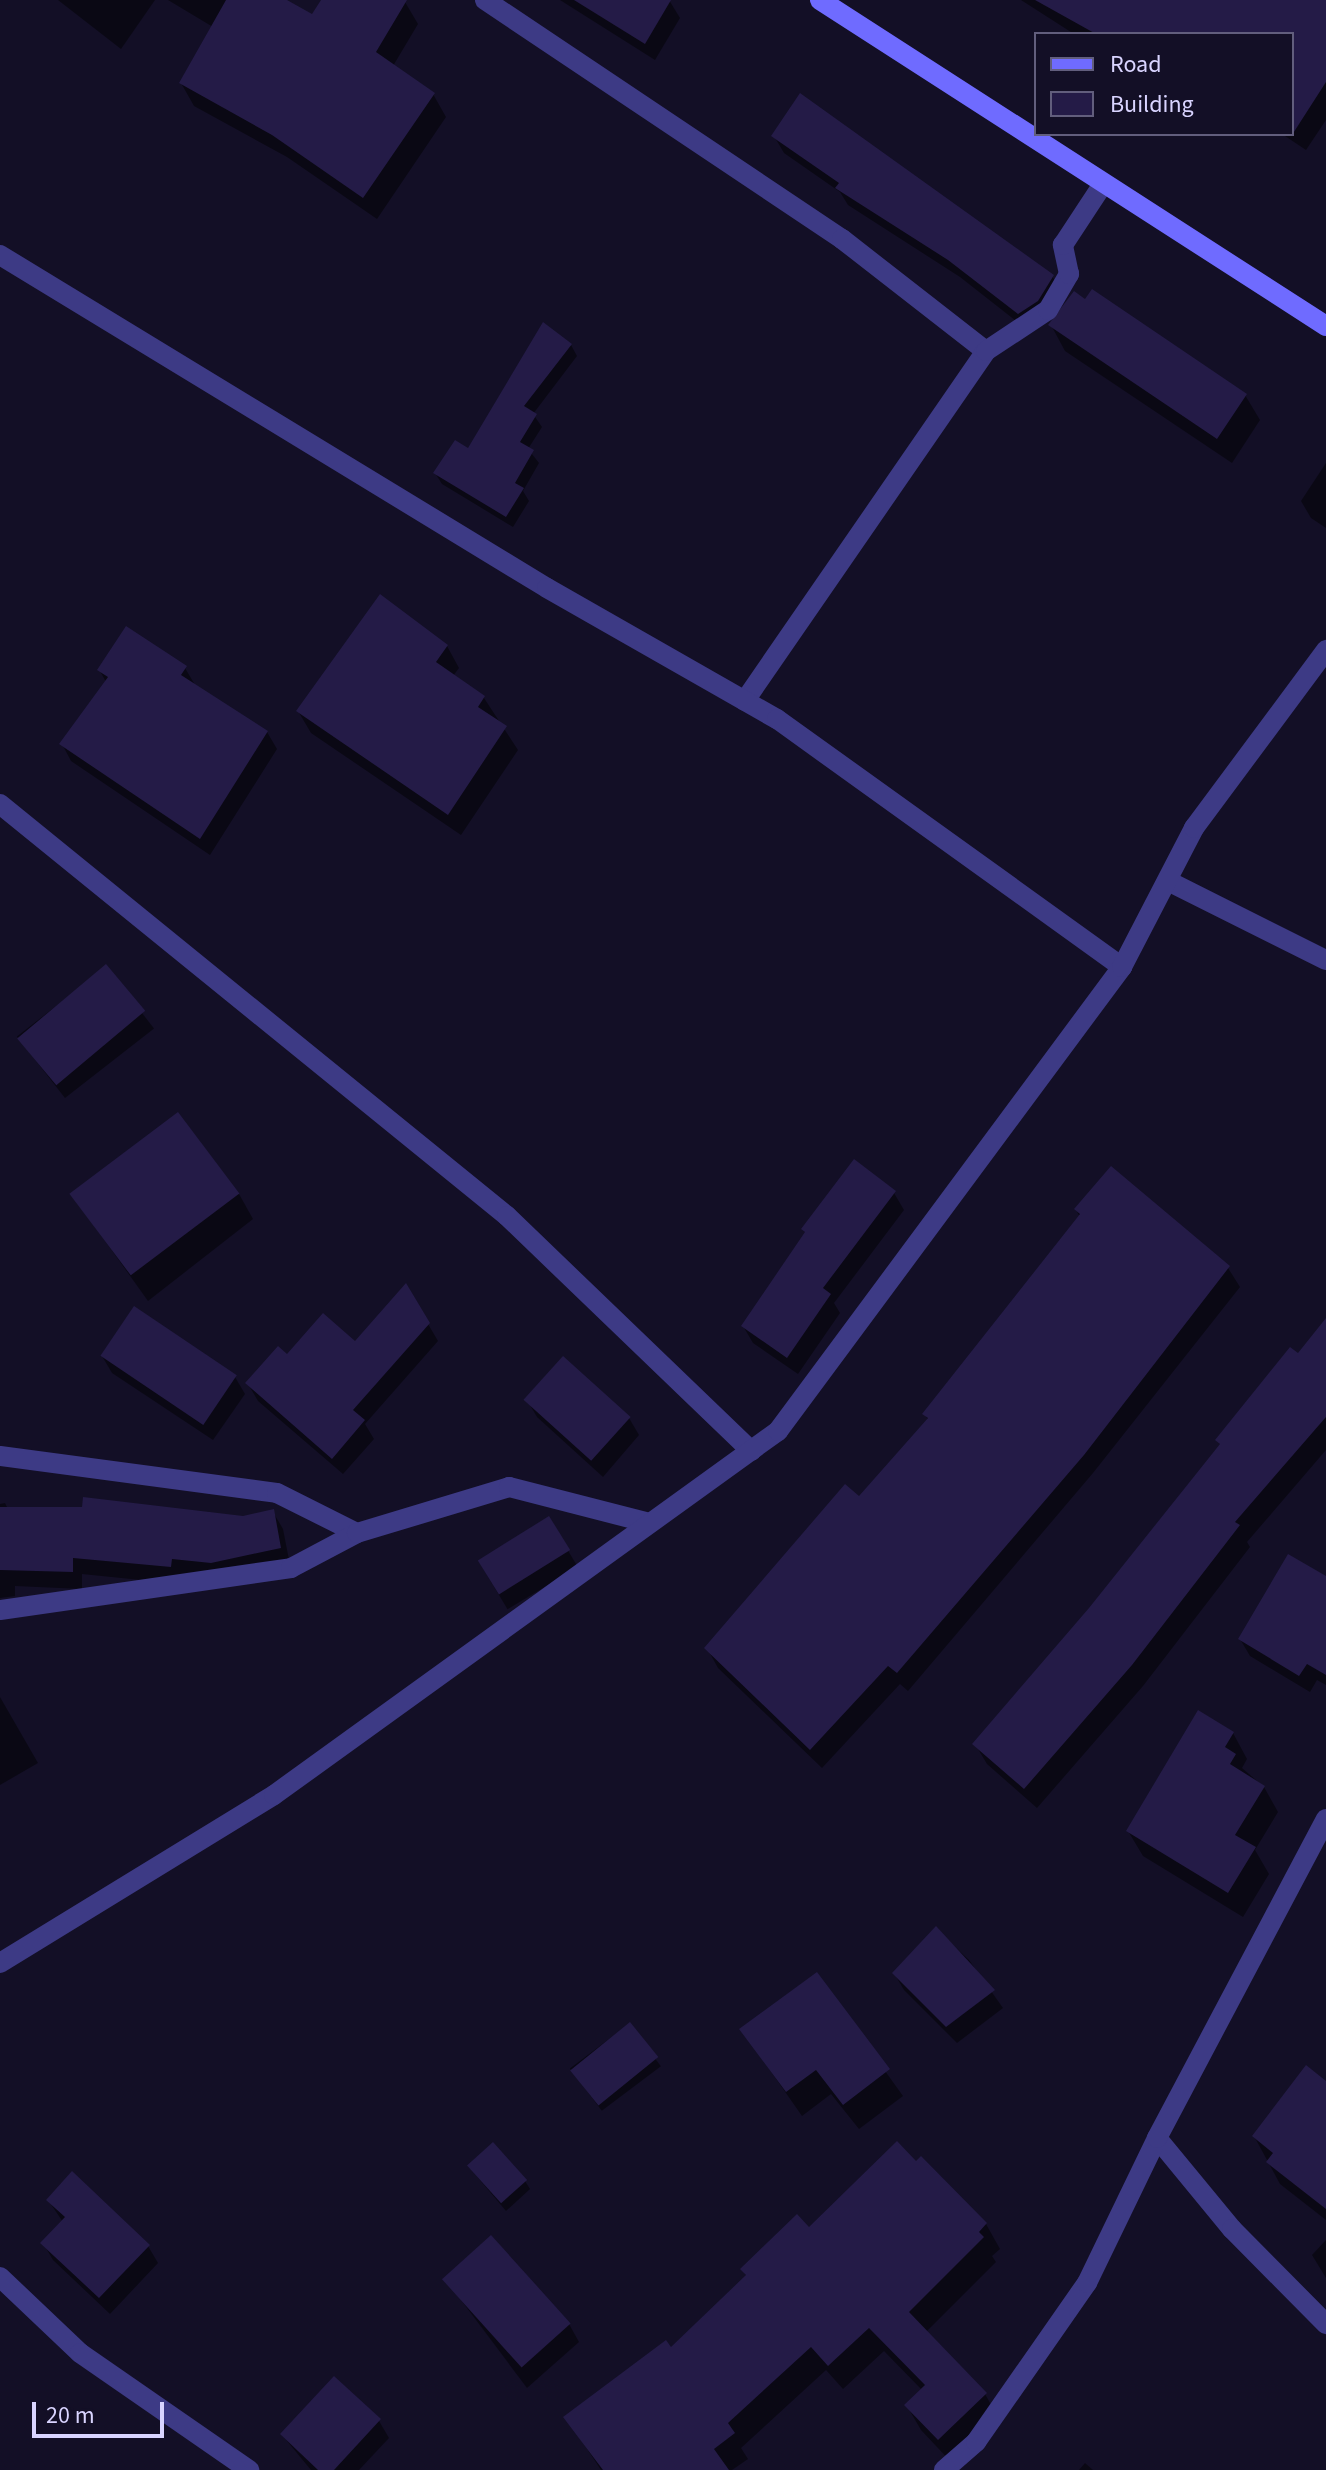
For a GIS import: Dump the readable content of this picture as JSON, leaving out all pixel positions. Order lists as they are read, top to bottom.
{
  "legend": ["Road", "Building"],
  "scale_bar": "20 m"
}
